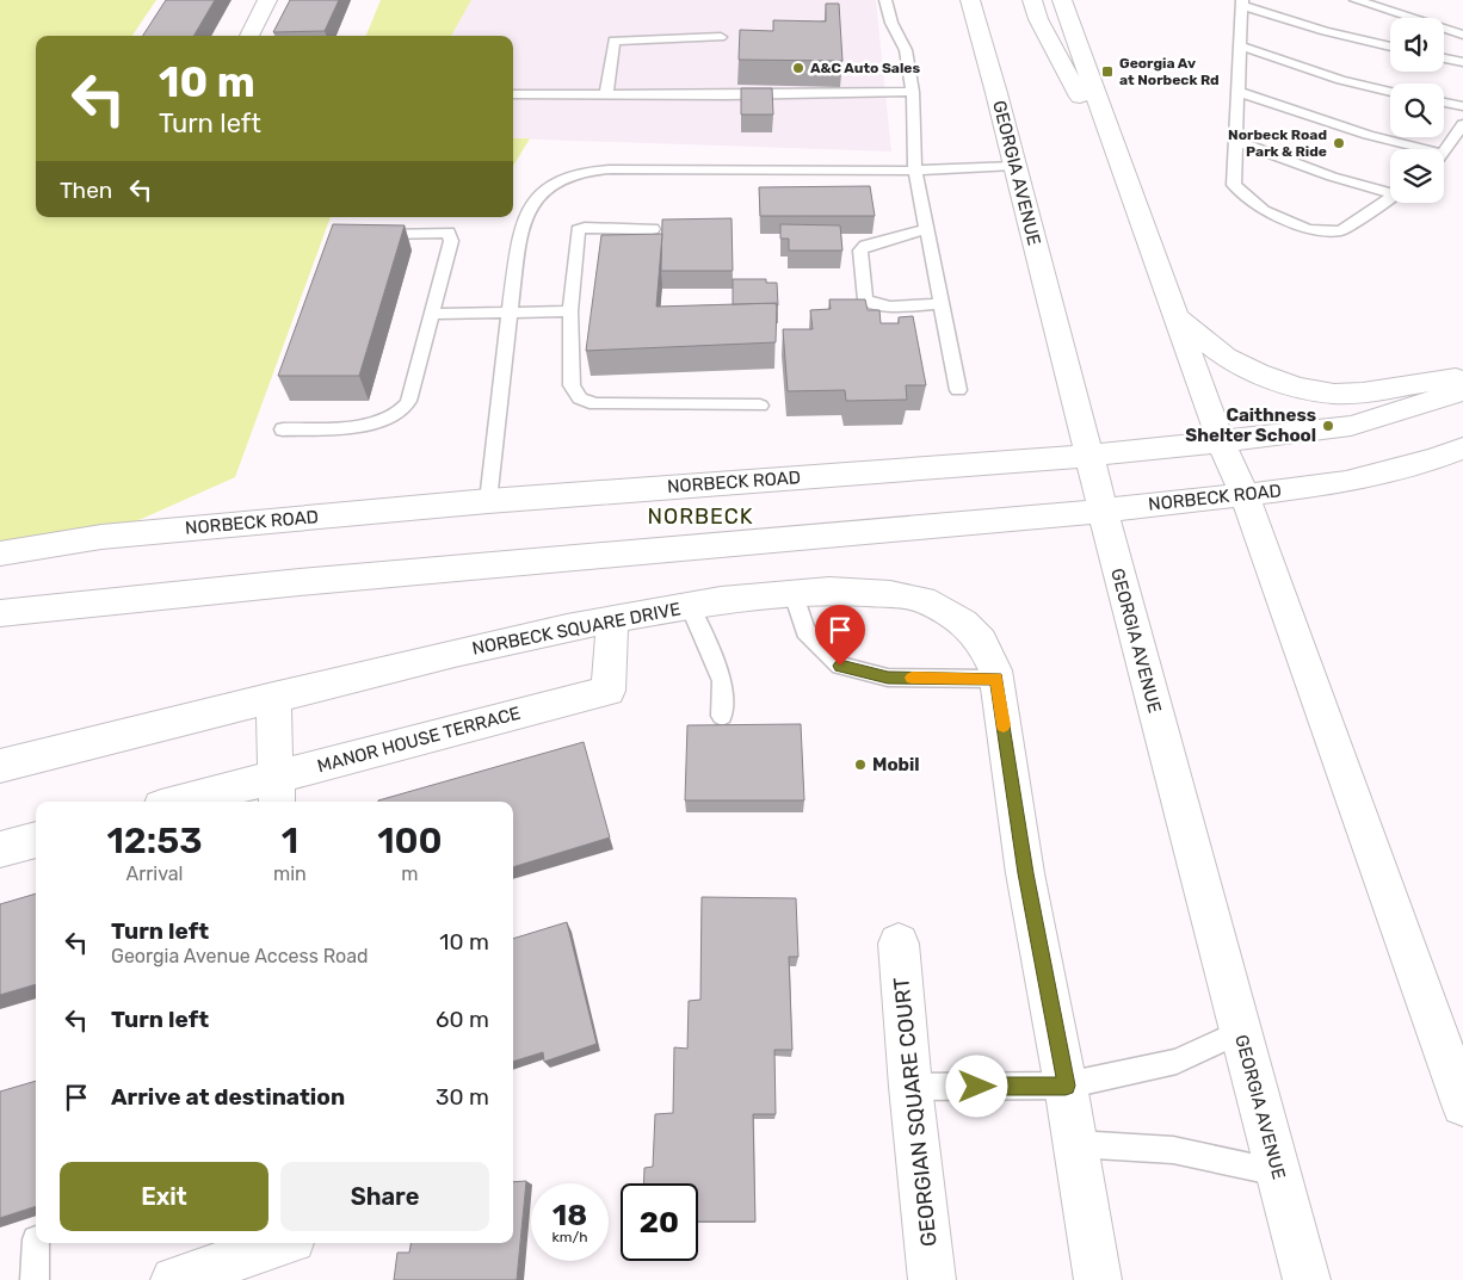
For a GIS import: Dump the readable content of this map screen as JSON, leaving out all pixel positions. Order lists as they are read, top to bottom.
{
  "streets": {
    "main road": [
      "GEORGIA AVENUE",
      "NORBECK ROAD",
      "NORBECK SQUARE DRIVE",
      "MANOR HOUSE TERRACE",
      "GEORGIAN SQUARE COURT"
    ]
  },
  "crossings": [
    ["GEORGIA AVENUE", "NORBECK ROAD"],
    ["NORBECK SQUARE DRIVE", "MANOR HOUSE TERRACE"]
  ],
  "districts": ["NORBECK"],
  "places": {
    "other": [
      "A&C Auto Sales",
      "Norbeck Road Park & Ride",
      "Caithness Shelter School",
      "Mobil"
    ],
    "transit": ["Georgia Av at Norbeck Rd"]
  },
  "page": {
    "turn": ["10 m", "Turn left"],
    "then": "Then",
    "eta": [
      "12:53",
      "Arrival",
      "1",
      "min",
      "100",
      "m"
    ],
    "list": [
      {
        "name": "Turn left",
        "note": "Georgia Avenue Access Road",
        "value": "10 m"
      },
      {
        "name": "Turn left",
        "value": "60 m"
      },
      {
        "name": "Arrive at destination",
        "value": "30 m"
      }
    ],
    "buttons": ["Exit", "Share"],
    "speed": "18 km/h",
    "limit": "20"
  }
}
